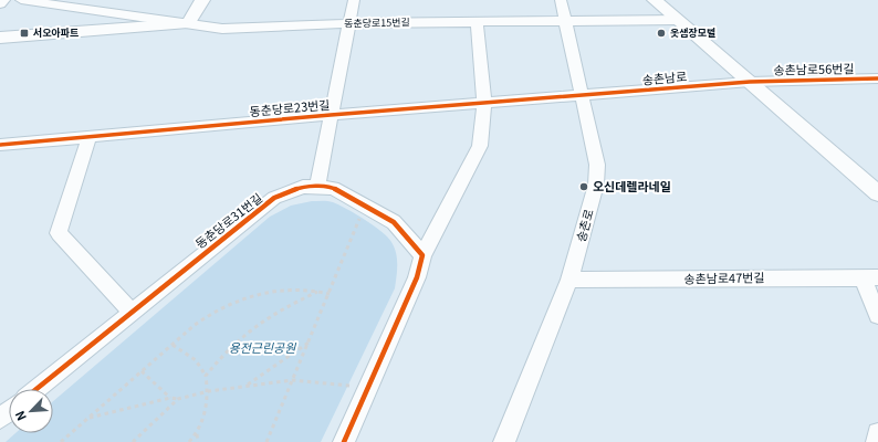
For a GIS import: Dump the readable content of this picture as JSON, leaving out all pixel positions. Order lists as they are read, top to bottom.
{
  "streets": {
    "street": [
      "동춘당로15번길",
      "송촌남로56번길",
      "송촌남로",
      "동춘당로23번길",
      "동춘당로31번길",
      "송촌로",
      "송촌남로47번길"
    ]
  },
  "crossings": [
    ["동춘당로15번길", "송촌로"],
    ["송촌남로56번길", "송촌남로"],
    ["송촌남로", "동춘당로23번길"],
    ["송촌남로", "송촌로"],
    ["동춘당로23번길", "송촌로"],
    ["송촌로", "송촌남로47번길"]
  ],
  "parks": ["용전근린공원"],
  "places": {
    "transit": ["서오아파트"],
    "other": ["옷샘장모텔", "오신데렐라네일"]
  },
  "north": "bottom left"
}
